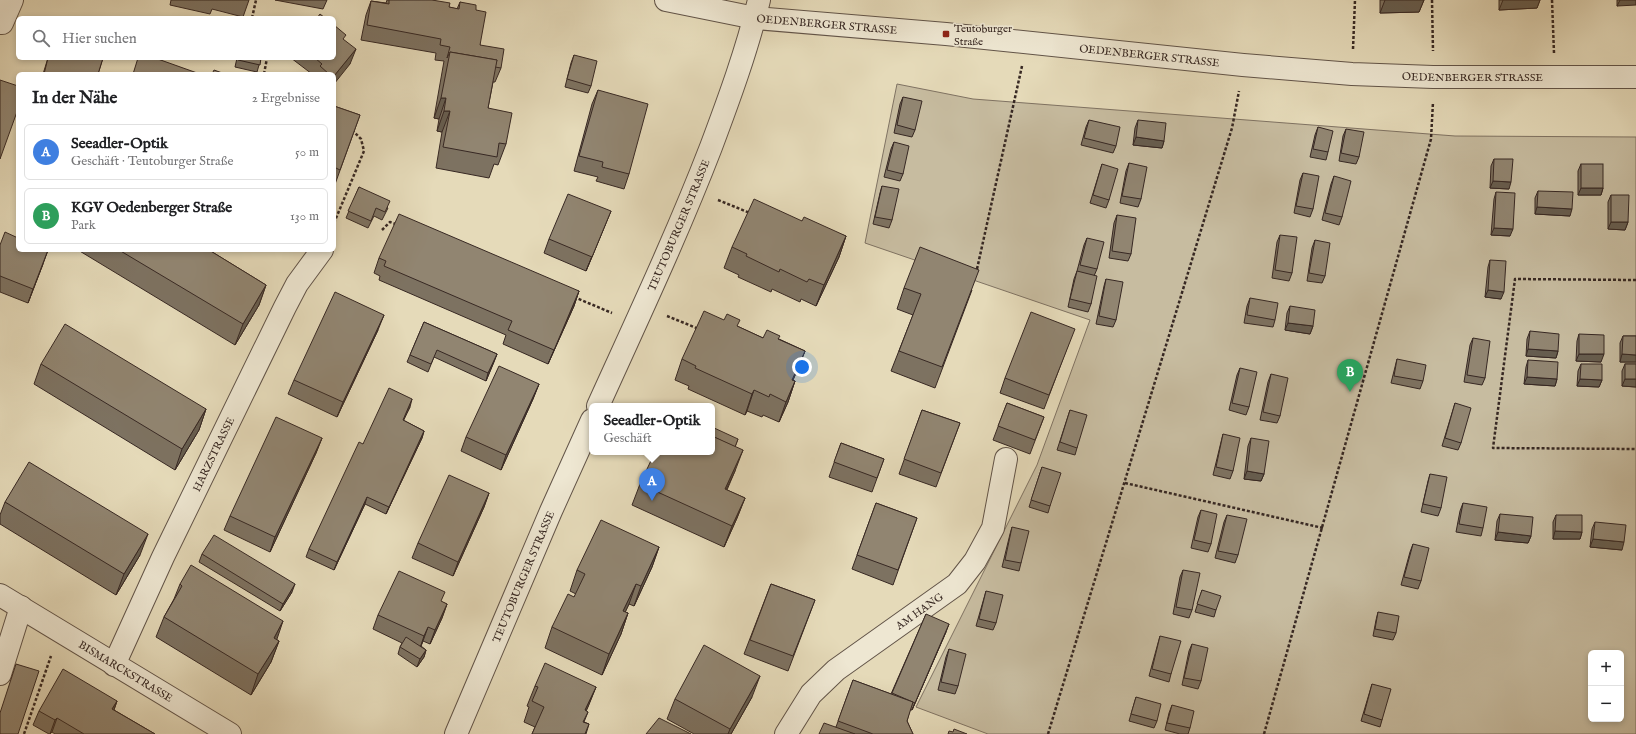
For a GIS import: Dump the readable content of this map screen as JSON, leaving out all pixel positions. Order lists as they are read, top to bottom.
{
  "streets": {
    "street": [
      "OEDENBERGER STRASSE",
      "TEUTOBURGER STRASSE",
      "HARZSTRASSE",
      "AM HANG",
      "BISMARCKSTRASSE"
    ]
  },
  "crossings": [
    ["OEDENBERGER STRASSE", "TEUTOBURGER STRASSE"],
    ["HARZSTRASSE", "BISMARCKSTRASSE"]
  ],
  "places": {
    "transit": ["Teutoburger Straße"]
  },
  "page": {
    "search": "Hier suchen",
    "heading": ["In der Nähe", "2 Ergebnisse"],
    "list": [
      {
        "mark": "A",
        "name": "Seeadler-Optik",
        "note": "Geschäft · Teutoburger Straße",
        "value": "50 m"
      },
      {
        "mark": "B",
        "name": "KGV Oedenberger Straße",
        "note": "Park",
        "value": "130 m"
      }
    ],
    "pins": ["B", "A"],
    "popup": ["Seeadler-Optik", "Geschäft"],
    "map_buttons": ["+", "−"]
  }
}
